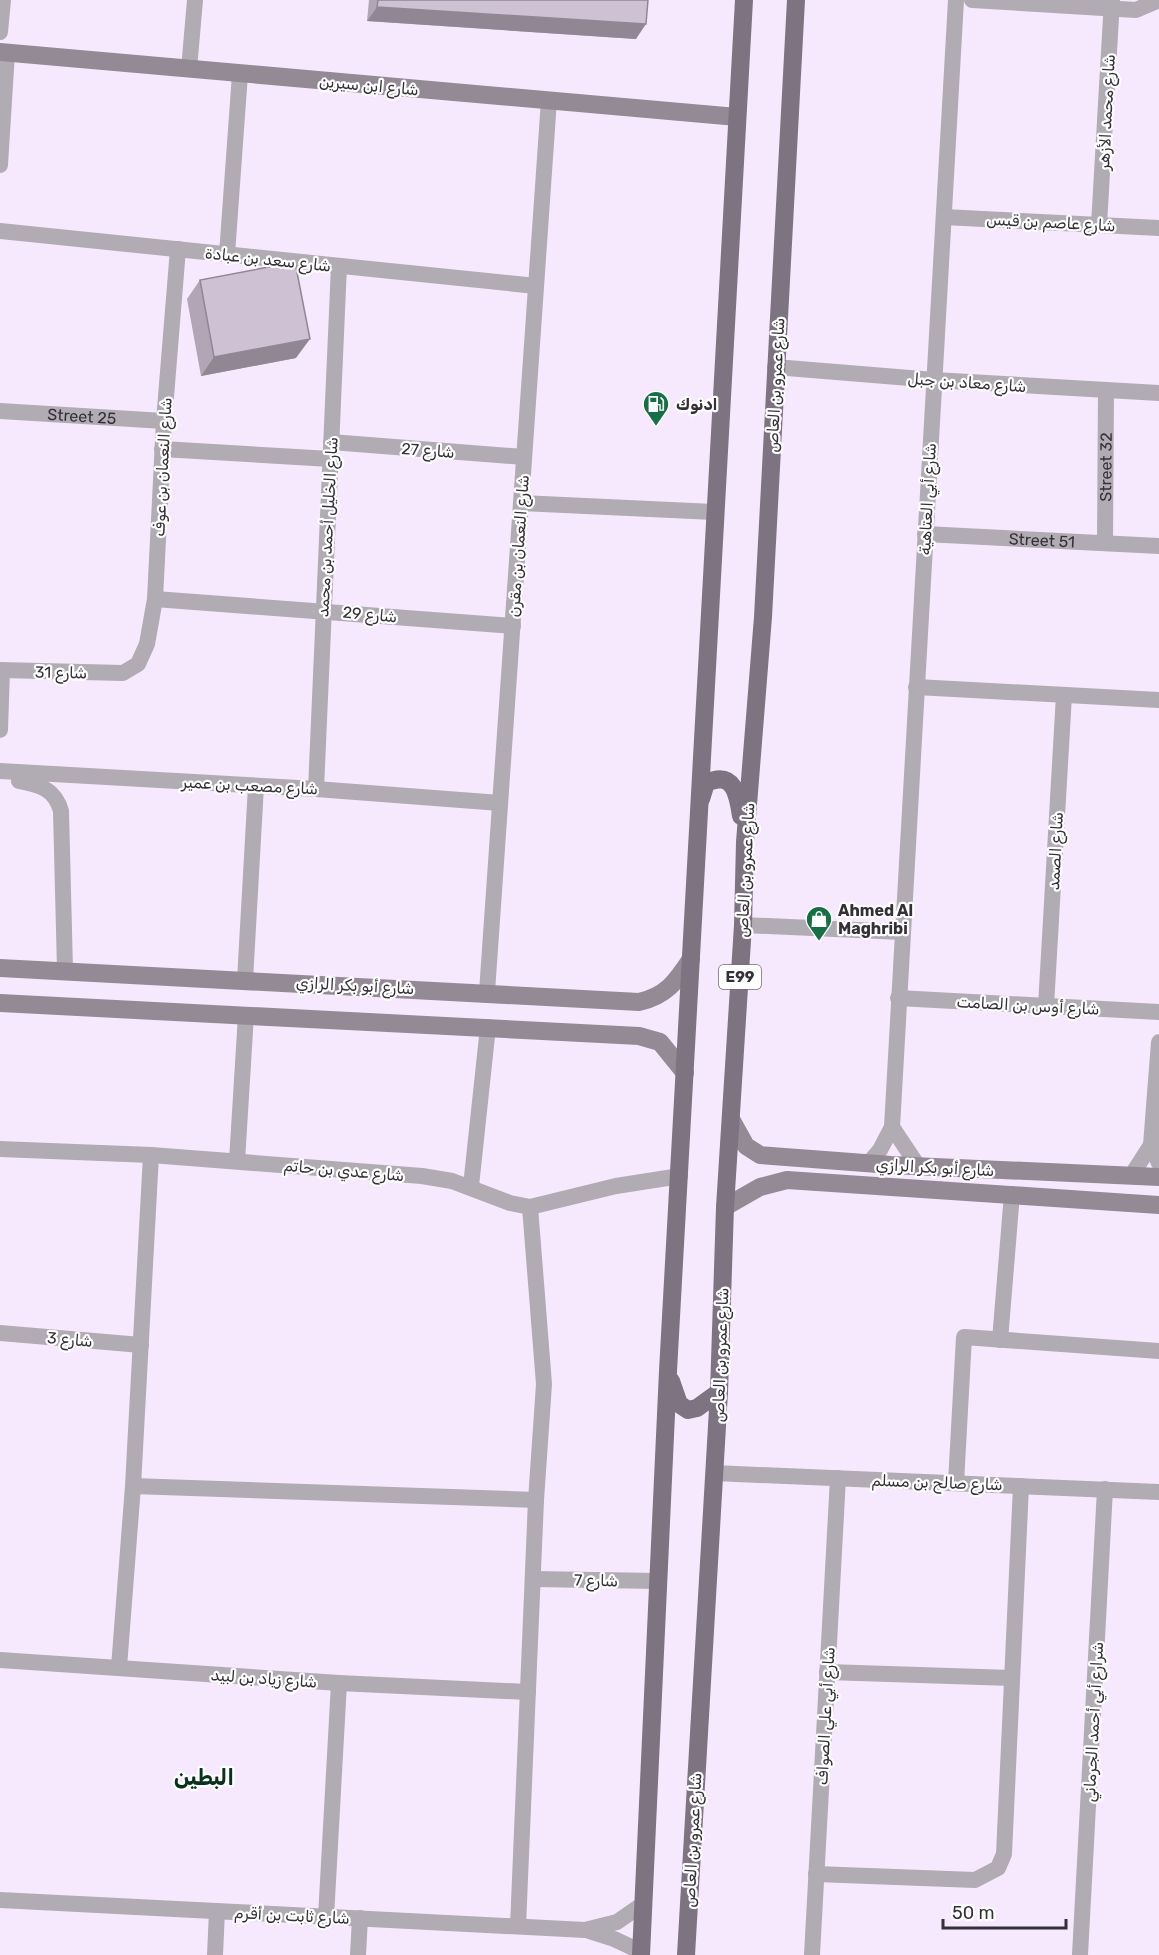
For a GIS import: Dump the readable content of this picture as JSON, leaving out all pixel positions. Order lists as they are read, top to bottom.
{
  "streets": {
    "main road": ["شارع عمرو بن العاص", "E99"],
    "street": [
      "شارع ابن سيرين",
      "شارع محمد اﻷزهر",
      "شارع عاصم بن قيس",
      "شارع سعد بن عبادة",
      "شارع معاد بن جبل",
      "Street 25",
      "شارع 27",
      "Street 32",
      "شارع النعمان بن عوف",
      "شارع أبي العتاهية",
      "شارع الخليل أحمد بن محمد",
      "Street 51",
      "شارع النعمان بن مقرن",
      "شارع 29",
      "شارع 31",
      "شارع مصعب بن عمير",
      "شارع الصمد",
      "شارع أبو بكر الرازي",
      "شارع أوس بن الصامت",
      "شارع عدي بن حاتم",
      "شارع 3",
      "شارع صالح بن مسلم",
      "شارع 7",
      "شارع زياد بن لبيد",
      "شارع أبي علي الصواف",
      "شرارع أبي أحمد الجرماني",
      "شارع ثابت بن أقرم"
    ]
  },
  "crossings": [
    ["شارع ابن سيرين", "شارع النعمان بن مقرن"],
    ["شارع محمد اﻷزهر", "شارع عاصم بن قيس"],
    ["شارع عاصم بن قيس", "شارع أبي العتاهية"],
    ["شارع سعد بن عبادة", "شارع النعمان بن عوف"],
    ["شارع سعد بن عبادة", "شارع الخليل أحمد بن محمد"],
    ["شارع سعد بن عبادة", "شارع النعمان بن مقرن"],
    ["شارع معاد بن جبل", "شارع عمرو بن العاص"],
    ["شارع معاد بن جبل", "Street 32"],
    ["شارع معاد بن جبل", "شارع أبي العتاهية"],
    ["شارع عمرو بن العاص", "شارع أبو بكر الرازي"],
    ["شارع عمرو بن العاص", "شارع صالح بن مسلم"],
    ["Street 25", "شارع النعمان بن عوف"],
    ["شارع 27", "شارع النعمان بن عوف"],
    ["شارع 27", "شارع الخليل أحمد بن محمد"],
    ["شارع 27", "شارع النعمان بن مقرن"],
    ["Street 32", "Street 51"],
    ["شارع النعمان بن عوف", "شارع 29"],
    ["شارع النعمان بن عوف", "شارع 31"],
    ["شارع أبي العتاهية", "Street 51"],
    ["شارع أبي العتاهية", "شارع أوس بن الصامت"],
    ["شارع الخليل أحمد بن محمد", "شارع 29"],
    ["شارع الخليل أحمد بن محمد", "شارع مصعب بن عمير"],
    ["شارع النعمان بن مقرن", "شارع 29"],
    ["شارع النعمان بن مقرن", "شارع مصعب بن عمير"],
    ["شارع النعمان بن مقرن", "شارع أبو بكر الرازي"],
    ["شارع الصمد", "شارع أوس بن الصامت"],
    ["شارع صالح بن مسلم", "شارع أبي علي الصواف"],
    ["شارع صالح بن مسلم", "شرارع أبي أحمد الجرماني"]
  ],
  "districts": ["البطين"],
  "places": {
    "fuel station": ["ادنوك"],
    "shop": ["Ahmed Al Maghribi"]
  },
  "scale_bar": "50 m"
}
